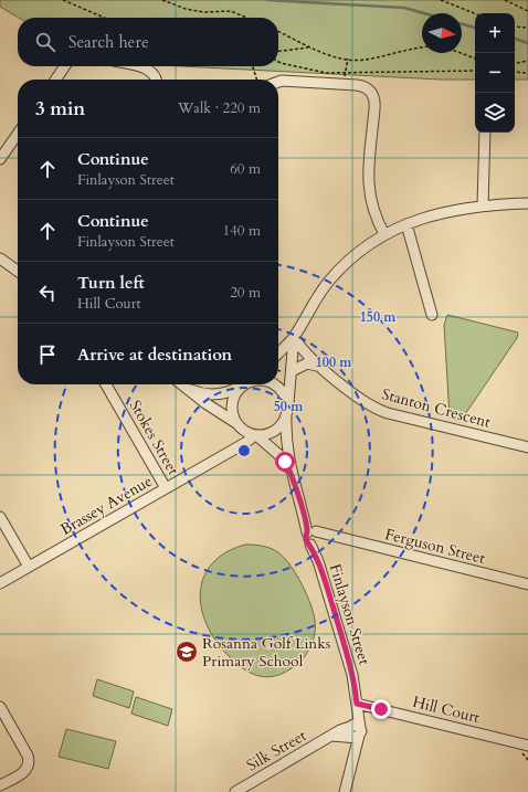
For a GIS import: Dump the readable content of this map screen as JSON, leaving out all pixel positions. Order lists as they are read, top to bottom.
{
  "streets": {
    "street": [
      "Stanton Crescent",
      "Stokes Street",
      "Brassey Avenue",
      "Ferguson Street",
      "Finlayson Street",
      "Hill Court",
      "Silk Street"
    ]
  },
  "crossings": [
    ["Stokes Street", "Brassey Avenue"],
    ["Ferguson Street", "Finlayson Street"],
    ["Finlayson Street", "Hill Court"],
    ["Finlayson Street", "Silk Street"]
  ],
  "places": {
    "school or university": ["Rosanna Golf Links Primary School"]
  },
  "north": "right",
  "page": {
    "map_buttons": ["+", "−"],
    "search": "Search here",
    "heading": ["3 min", "Walk · 220 m"],
    "list": [
      ["Continue", "Finlayson Street", "60 m"],
      ["Continue", "Finlayson Street", "140 m"],
      ["Turn left", "Hill Court", "20 m"],
      "Arrive at destination"
    ]
  },
  "rings": ["150 m", "100 m", "50 m"]
}
